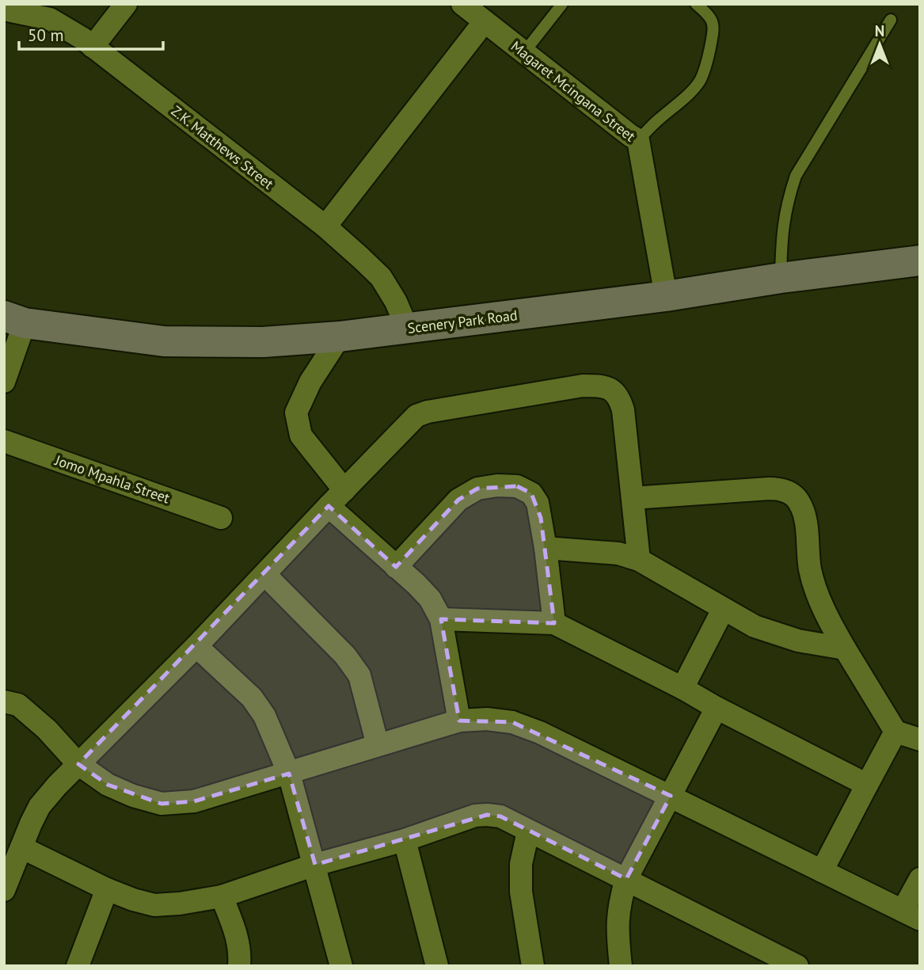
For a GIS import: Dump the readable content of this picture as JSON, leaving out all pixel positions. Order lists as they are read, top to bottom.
{
  "streets": {
    "street": [
      "Magaret Mcingana Street",
      "Z.K. Matthews Street",
      "Scenery Park Road",
      "Jomo Mpahla Street"
    ]
  },
  "crossings": [
    ["Magaret Mcingana Street", "Scenery Park Road"],
    ["Z.K. Matthews Street", "Scenery Park Road"]
  ],
  "scale_bar": "50 m",
  "north": "top"
}
